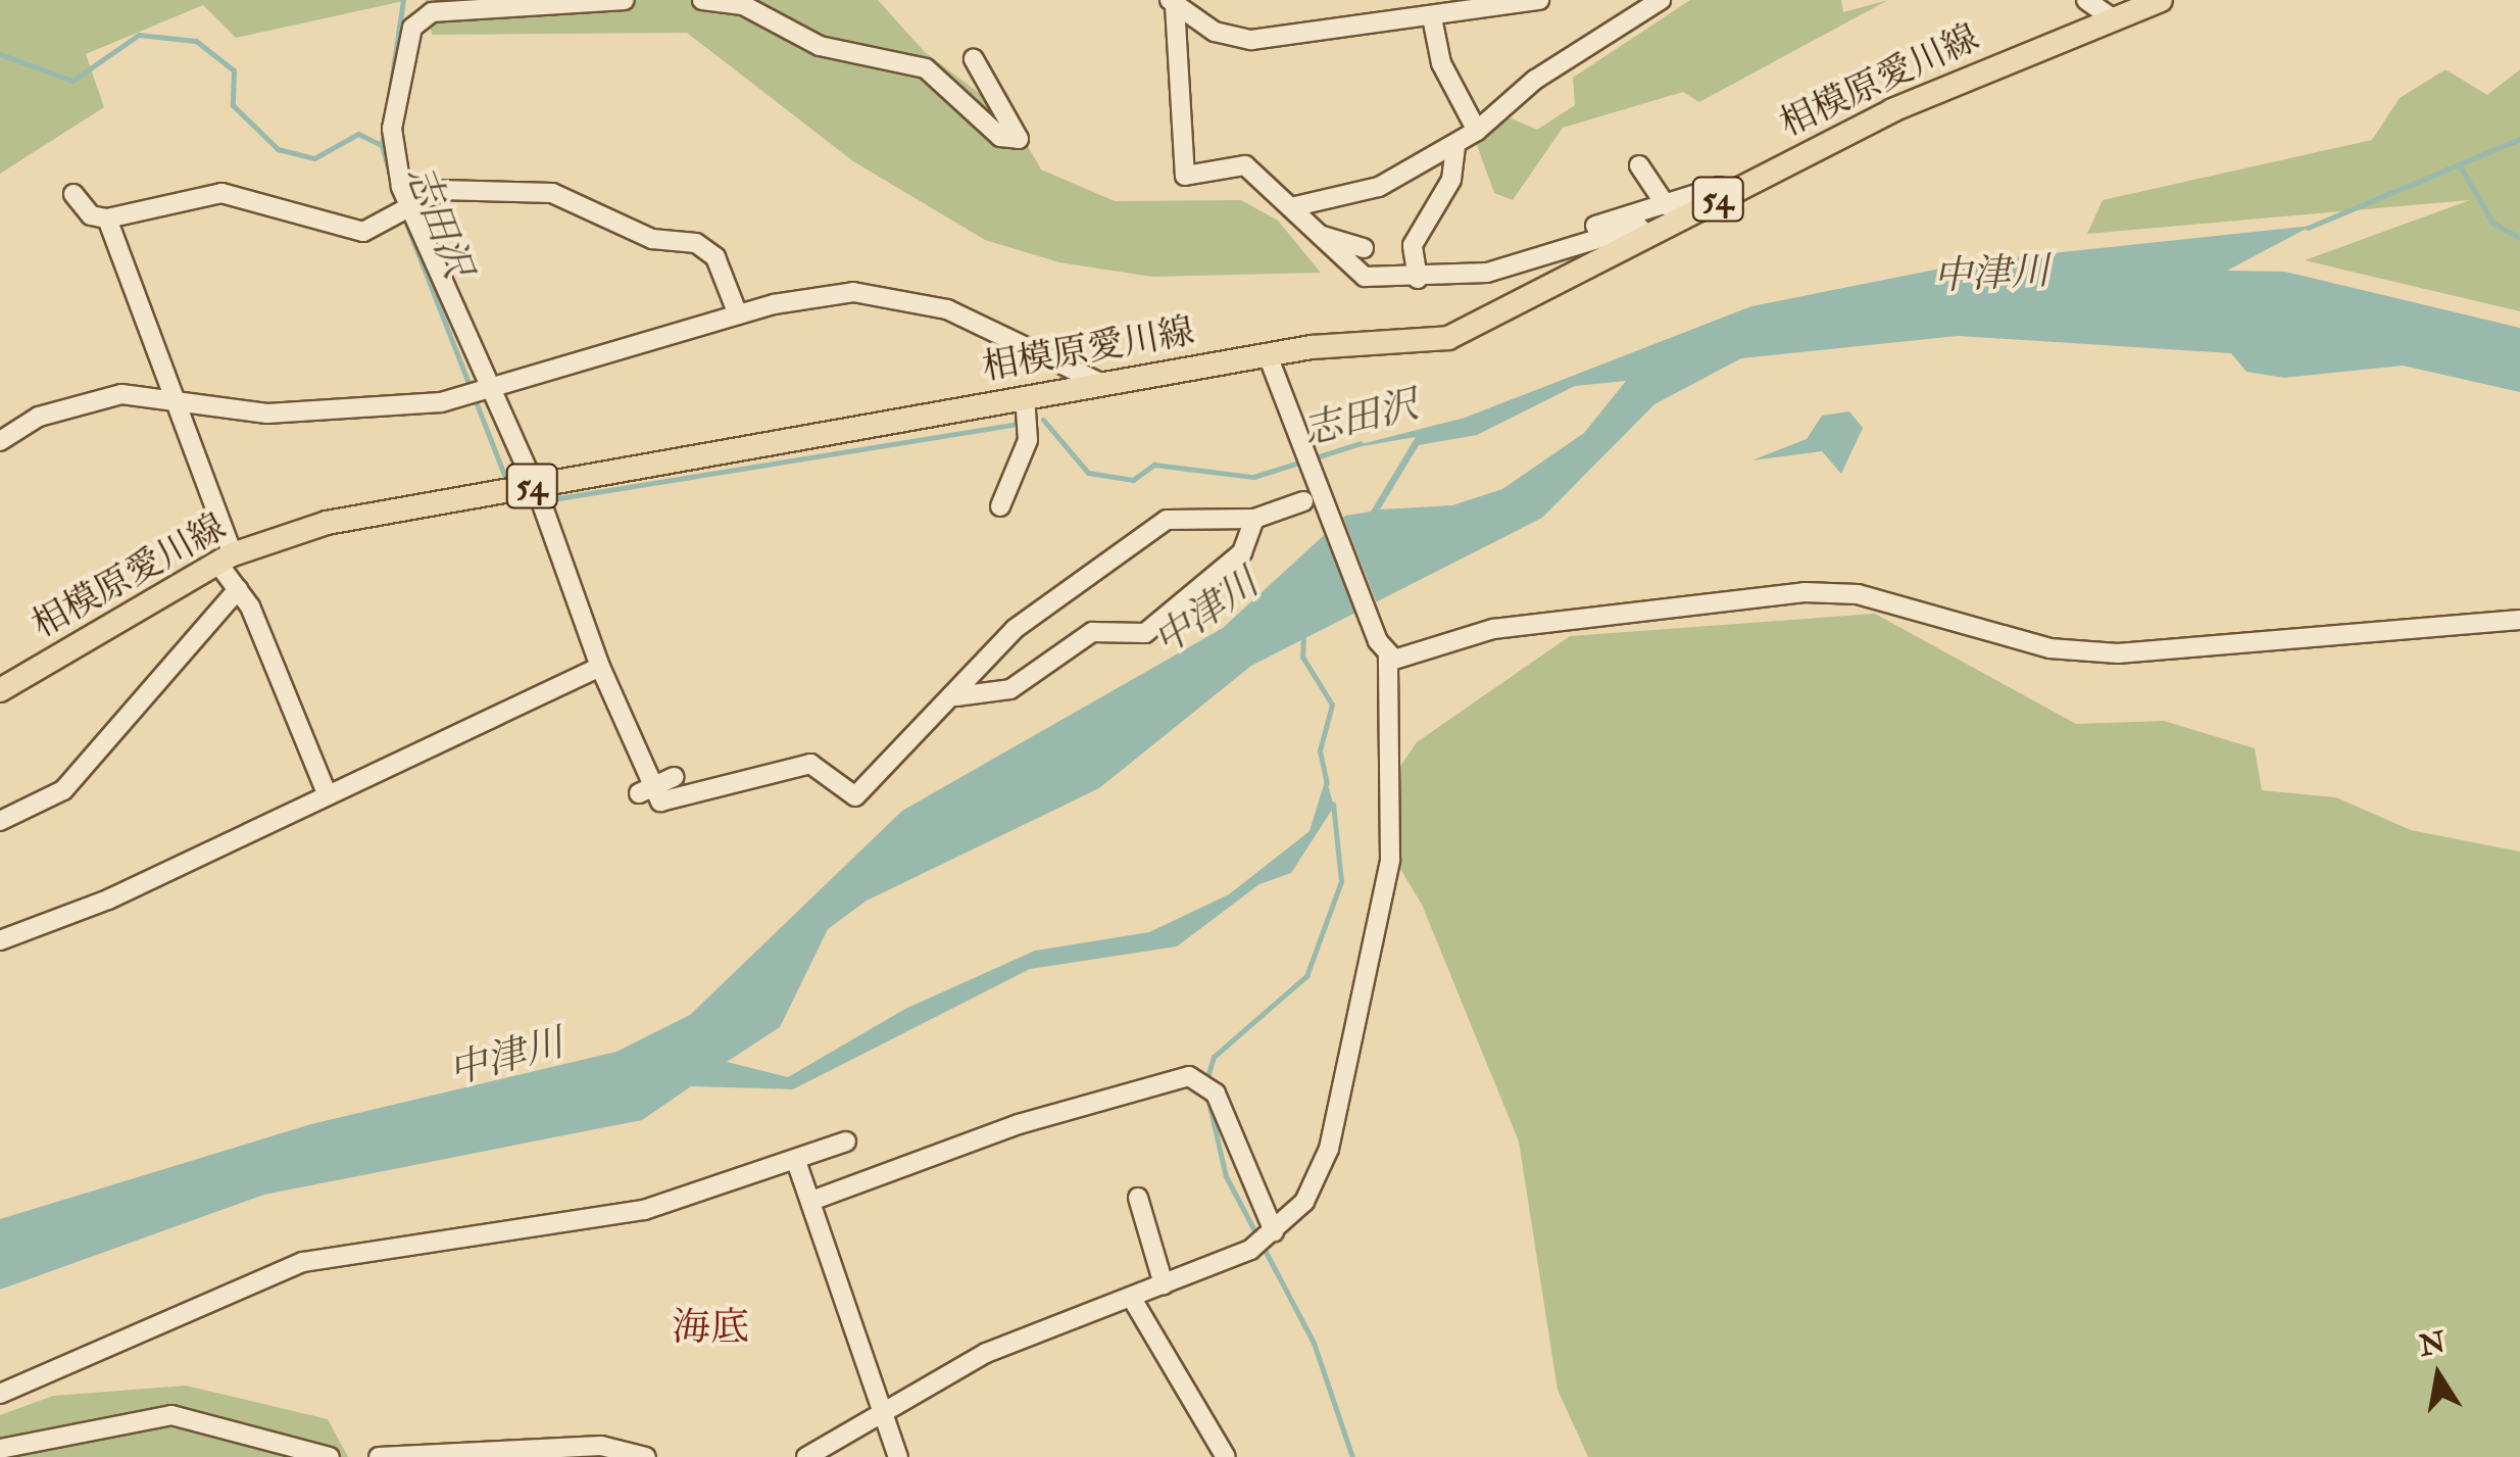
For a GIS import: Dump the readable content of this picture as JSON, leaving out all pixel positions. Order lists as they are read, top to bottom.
{
  "streets": {
    "main road": ["相模原愛川線", "54"]
  },
  "districts": ["海底"],
  "water": ["志田沢", "中津川"],
  "north": "top"
}
